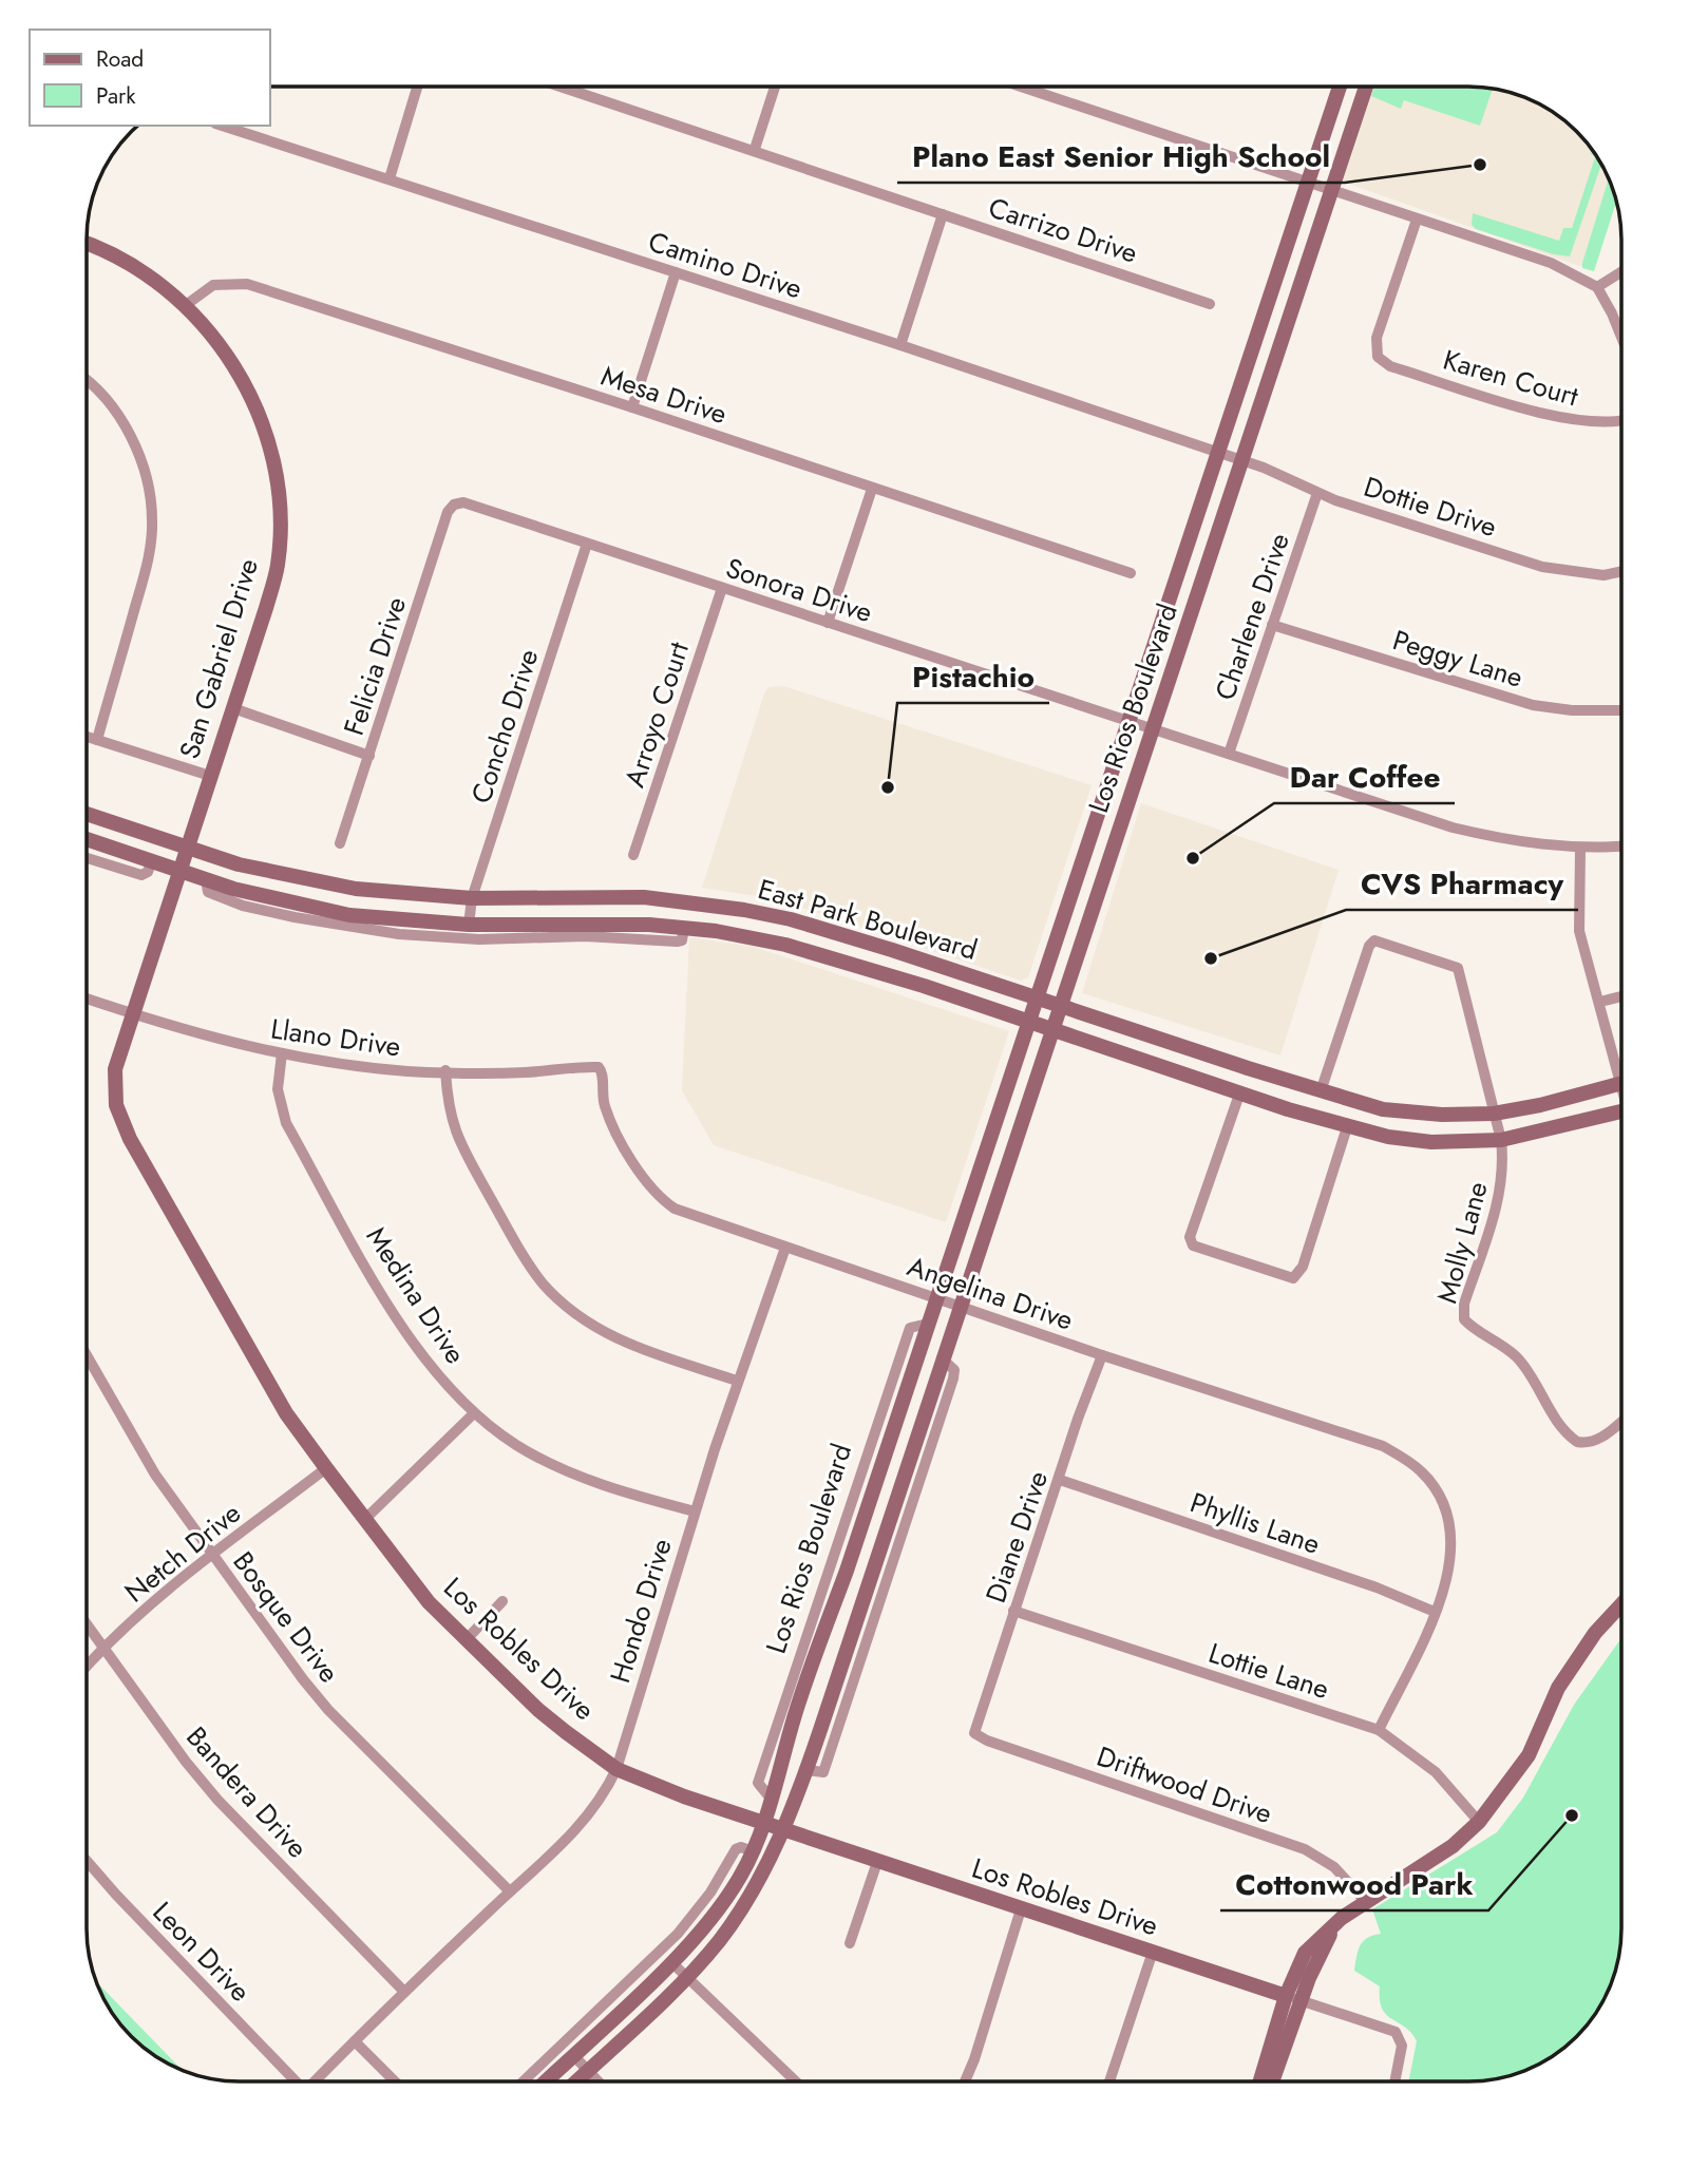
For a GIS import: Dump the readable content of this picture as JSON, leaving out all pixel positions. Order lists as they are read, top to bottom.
{
  "streets": {
    "main road": [
      "San Gabriel Drive",
      "Los Rios Boulevard",
      "East Park Boulevard",
      "Los Robles Drive"
    ],
    "street": [
      "Carrizo Drive",
      "Camino Drive",
      "Karen Court",
      "Mesa Drive",
      "Dottie Drive",
      "Sonora Drive",
      "Charlene Drive",
      "Peggy Lane",
      "Felicia Drive",
      "Arroyo Court",
      "Concho Drive",
      "Llano Drive",
      "Molly Lane",
      "Angelina Drive",
      "Medina Drive",
      "Phyllis Lane",
      "Diane Drive",
      "Netch Drive",
      "Hondo Drive",
      "Bosque Drive",
      "Lottie Lane",
      "Driftwood Drive",
      "Bandera Drive",
      "Leon Drive"
    ]
  },
  "crossings": [
    ["Camino Drive", "Dottie Drive"],
    ["Camino Drive", "Los Rios Boulevard"],
    ["Mesa Drive", "San Gabriel Drive"],
    ["Dottie Drive", "Charlene Drive"],
    ["Dottie Drive", "Los Rios Boulevard"],
    ["Sonora Drive", "Charlene Drive"],
    ["Sonora Drive", "Felicia Drive"],
    ["Sonora Drive", "Los Rios Boulevard"],
    ["Sonora Drive", "Arroyo Court"],
    ["Sonora Drive", "Concho Drive"],
    ["Charlene Drive", "Peggy Lane"],
    ["San Gabriel Drive", "East Park Boulevard"],
    ["San Gabriel Drive", "Los Robles Drive"],
    ["Los Rios Boulevard", "East Park Boulevard"],
    ["Los Rios Boulevard", "Angelina Drive"],
    ["Los Rios Boulevard", "Los Robles Drive"],
    ["Concho Drive", "East Park Boulevard"],
    ["East Park Boulevard", "Molly Lane"],
    ["East Park Boulevard", "Los Robles Drive"],
    ["Llano Drive", "Angelina Drive"],
    ["Llano Drive", "Medina Drive"],
    ["Llano Drive", "Los Robles Drive"],
    ["Angelina Drive", "Phyllis Lane"],
    ["Angelina Drive", "Diane Drive"],
    ["Angelina Drive", "Hondo Drive"],
    ["Medina Drive", "Hondo Drive"],
    ["Phyllis Lane", "Diane Drive"],
    ["Diane Drive", "Lottie Lane"],
    ["Diane Drive", "Driftwood Drive"],
    ["Netch Drive", "Bosque Drive"],
    ["Netch Drive", "Los Robles Drive"],
    ["Netch Drive", "Bandera Drive"],
    ["Hondo Drive", "Bosque Drive"],
    ["Hondo Drive", "Los Robles Drive"],
    ["Hondo Drive", "Bandera Drive"]
  ],
  "places": [
    "Plano East Senior High School",
    "Pistachio",
    "Dar Coffee",
    "CVS Pharmacy",
    "Cottonwood Park"
  ],
  "legend": ["Road", "Park"]
}
